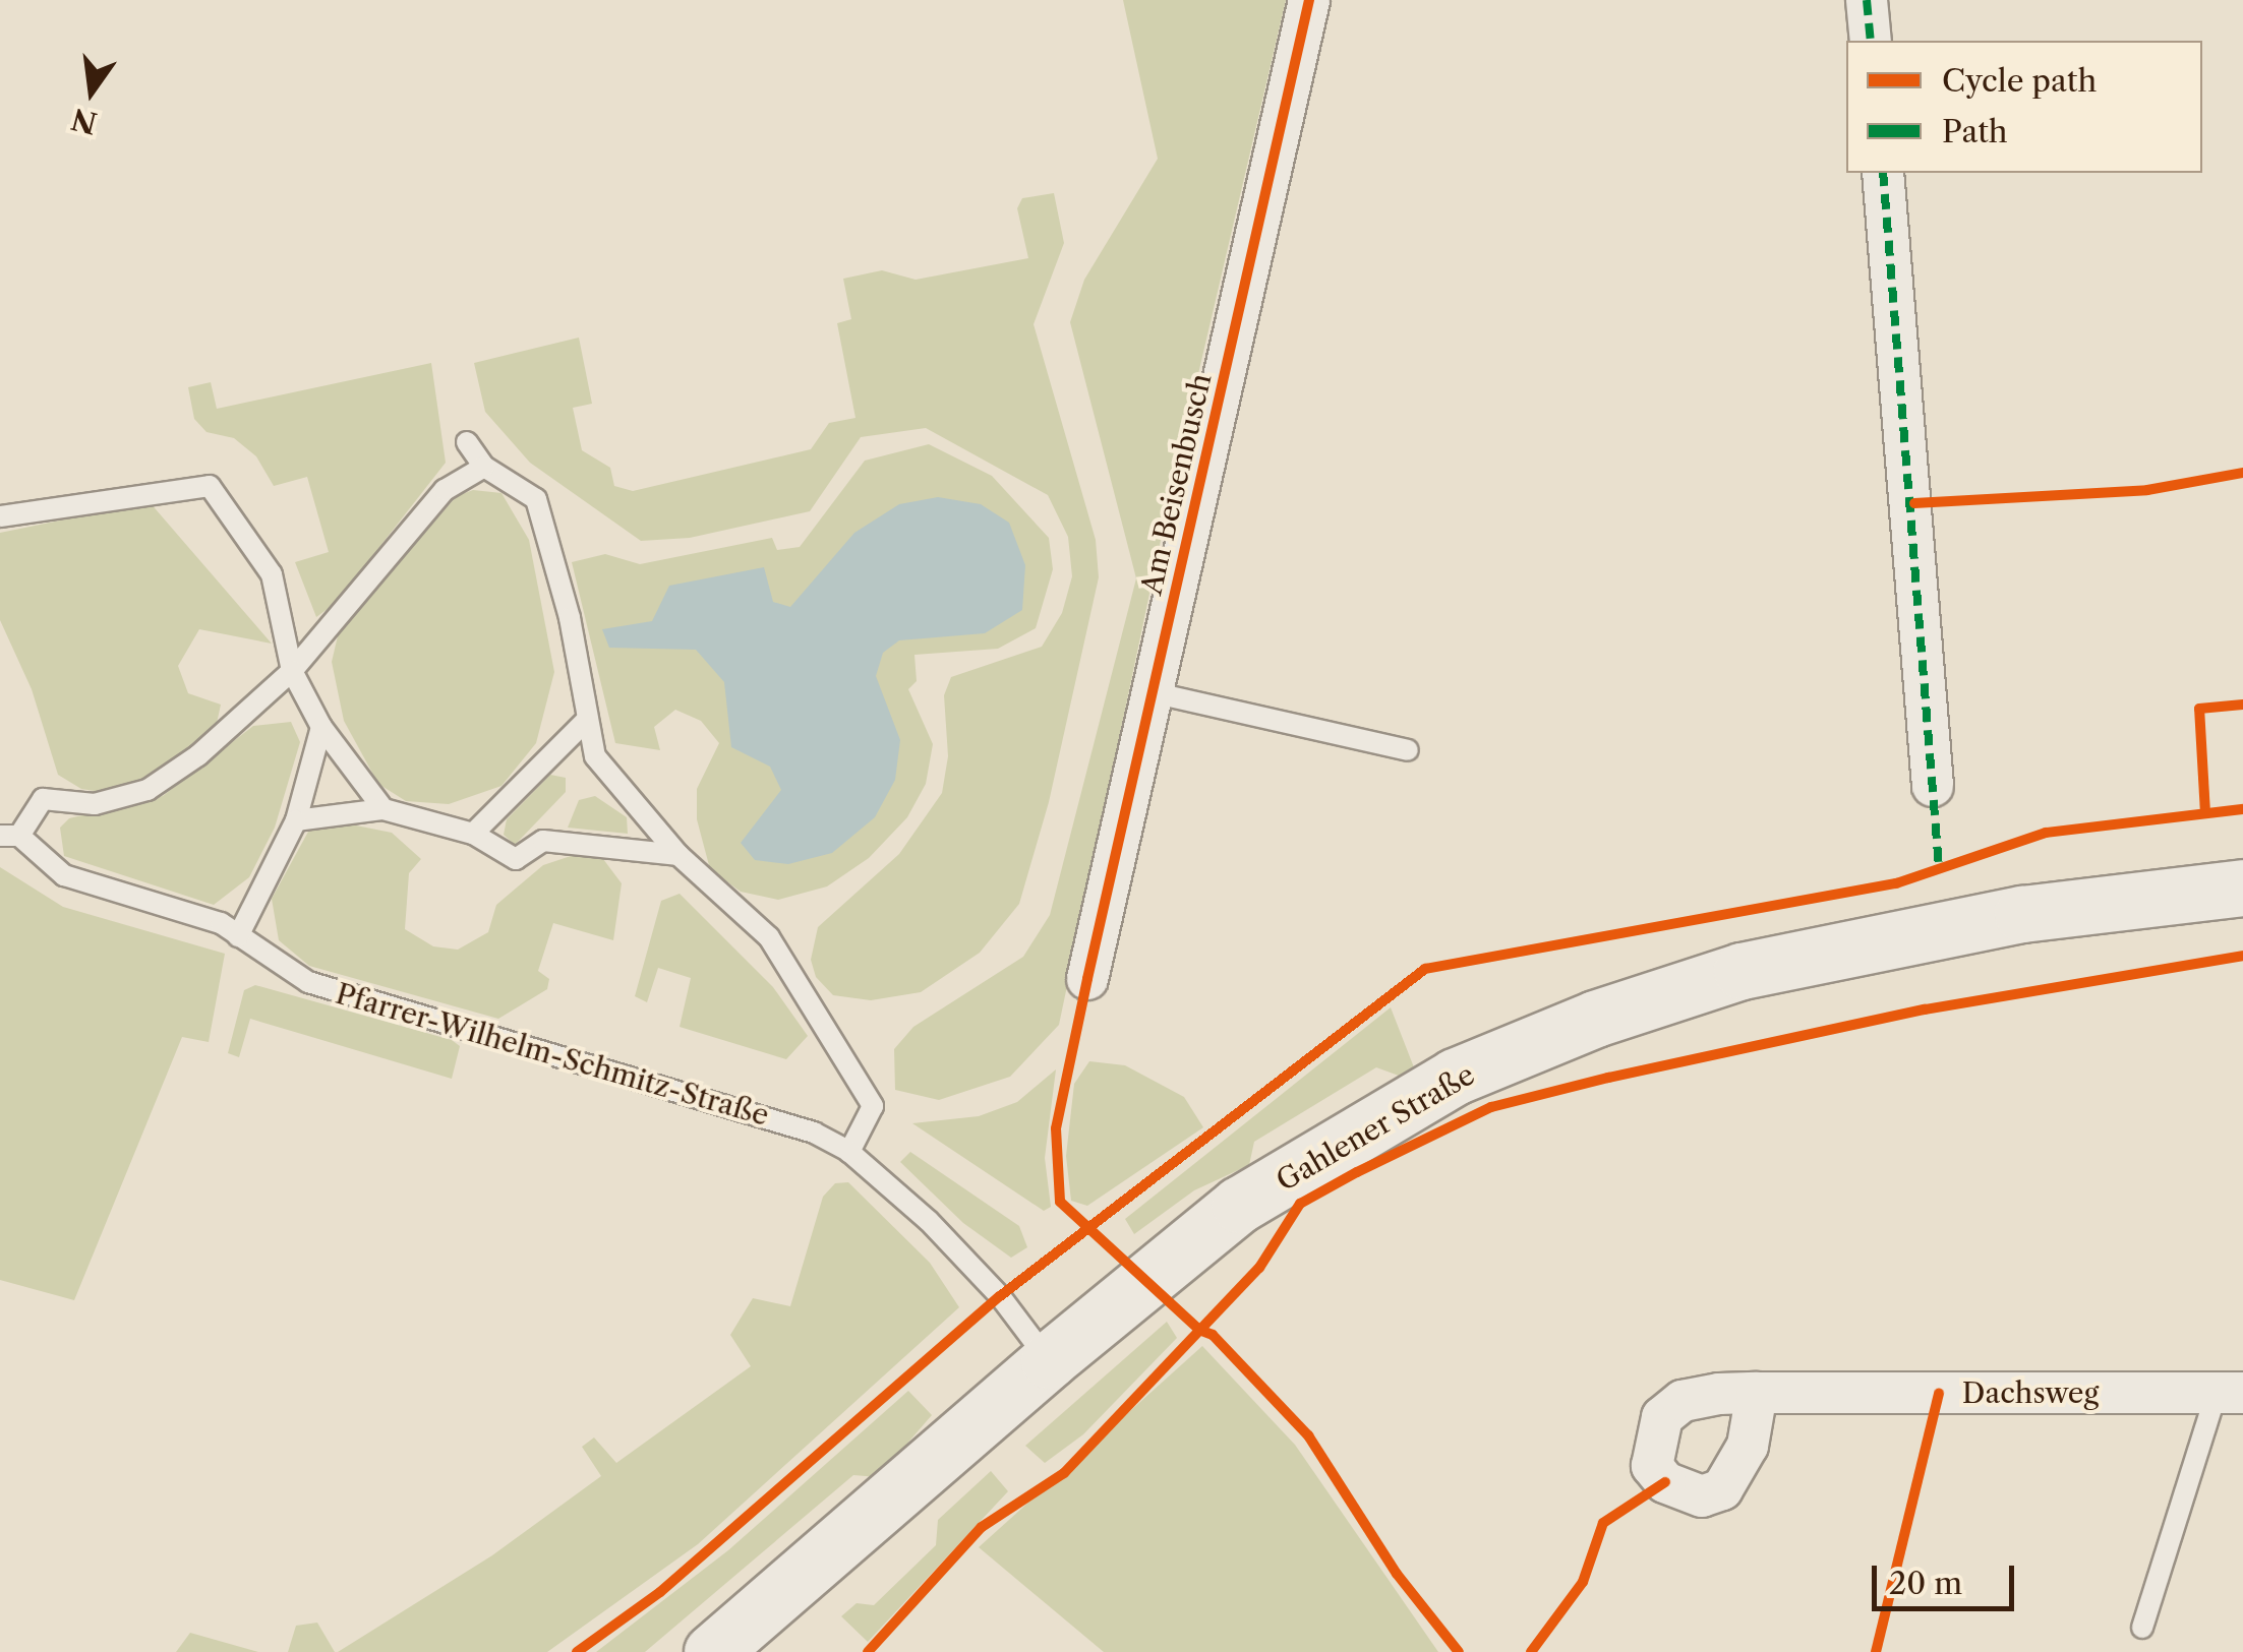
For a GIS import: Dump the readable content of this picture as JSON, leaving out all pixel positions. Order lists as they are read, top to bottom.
{
  "streets": {
    "main road": ["Gahlener Straße"],
    "street": ["Am Beisenbusch", "Dachsweg"],
    "lane": ["Pfarrer-Wilhelm-Schmitz-Straße"]
  },
  "crossings": [
    ["Pfarrer-Wilhelm-Schmitz-Straße", "Gahlener Straße"]
  ],
  "legend": ["Cycle path", "Path"],
  "scale_bar": "20 m",
  "north": "bottom"
}
